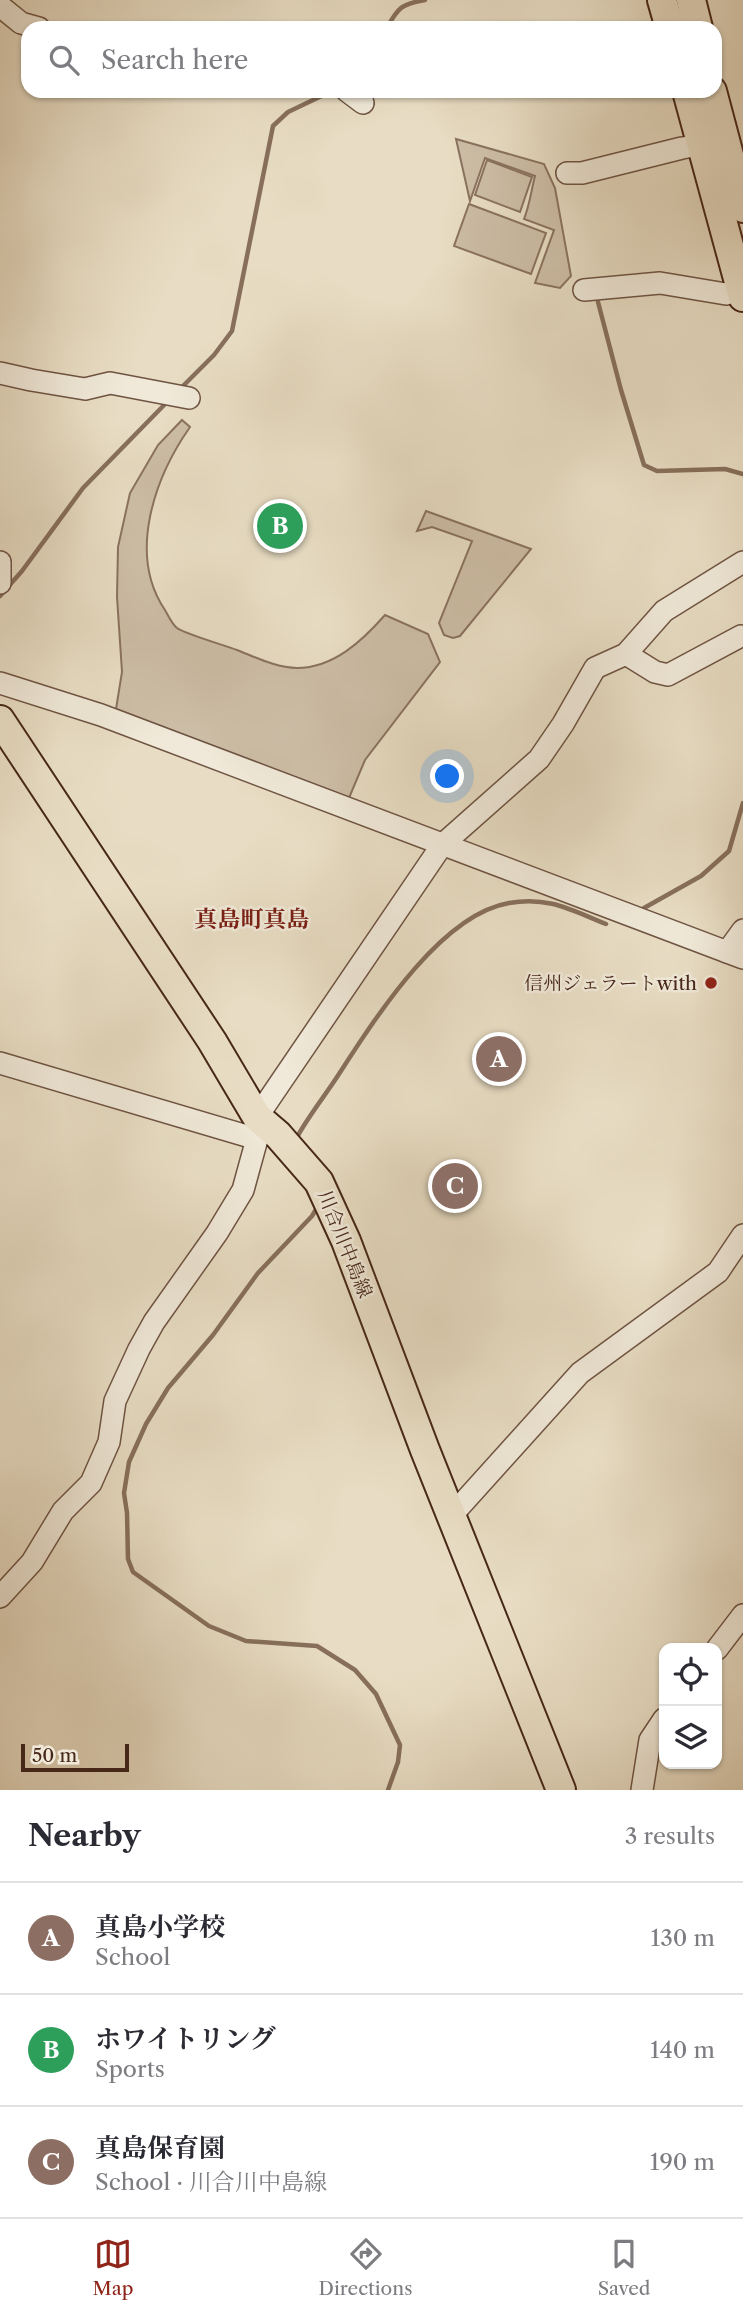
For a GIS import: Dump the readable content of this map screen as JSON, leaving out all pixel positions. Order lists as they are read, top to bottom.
{
  "streets": {
    "main road": ["川合川中島線"]
  },
  "districts": ["真島町真島"],
  "places": ["信州ジェラートwith"],
  "scale_bar": "50 m",
  "page": {
    "search": "Search here",
    "pins": ["B", "A", "C"],
    "scale": "50 m",
    "heading": ["Nearby", "3 results"],
    "list": [
      {
        "mark": "A",
        "name": "真島小学校",
        "note": "School",
        "value": "130 m"
      },
      {
        "mark": "B",
        "name": "ホワイトリング",
        "note": "Sports",
        "value": "140 m"
      },
      {
        "mark": "C",
        "name": "真島保育園",
        "note": "School · 川合川中島線",
        "value": "190 m"
      }
    ],
    "nav": ["Map", "Directions", "Saved"]
  }
}
